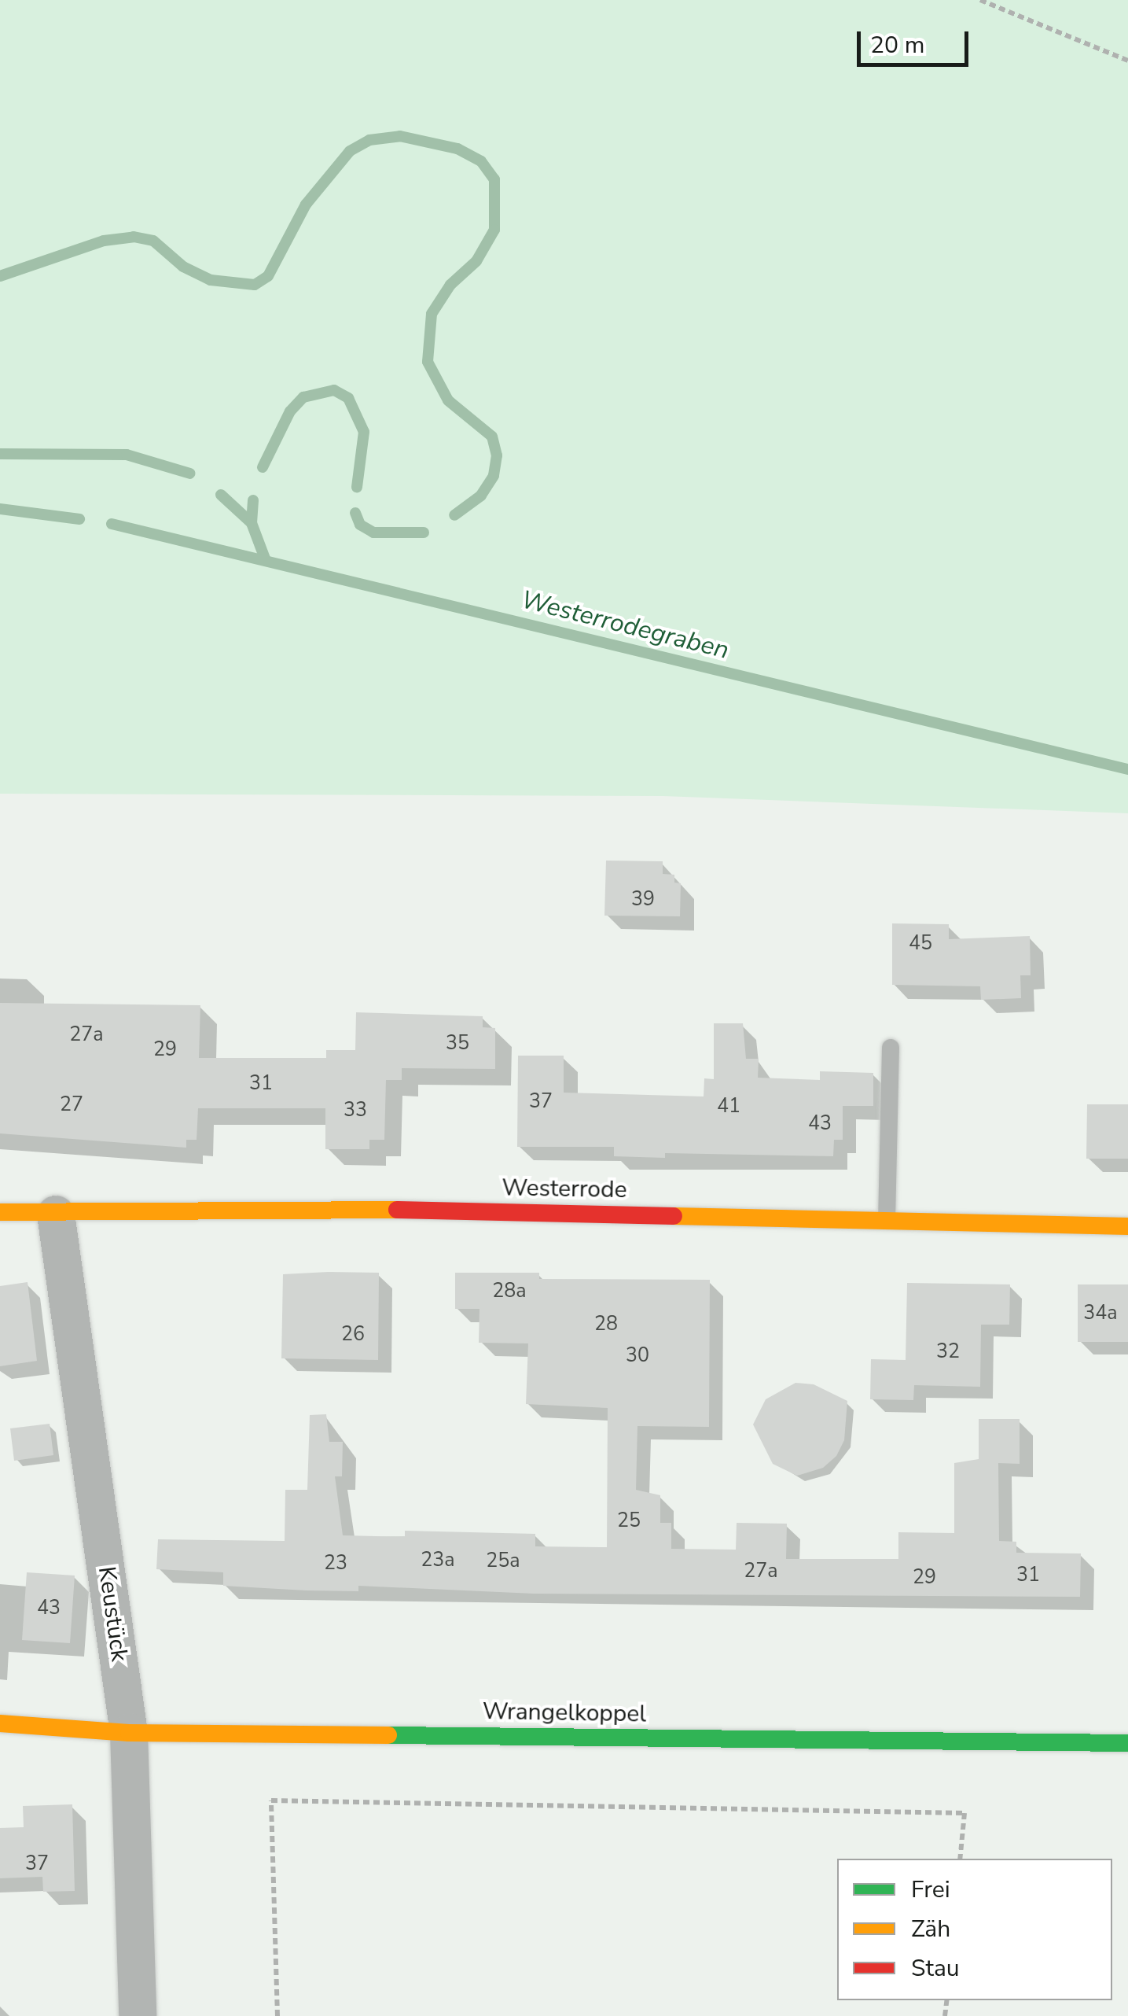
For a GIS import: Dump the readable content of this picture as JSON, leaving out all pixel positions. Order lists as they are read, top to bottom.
{
  "streets": {
    "street": ["Westerrode", "Keustück", "Wrangelkoppel"]
  },
  "crossings": [
    ["Westerrode", "Keustück"],
    ["Keustück", "Wrangelkoppel"]
  ],
  "water": ["Westerrodegraben"],
  "house_numbers": [
    "39",
    "45",
    "27a",
    "35",
    "29",
    "31",
    "37",
    "27",
    "41",
    "33",
    "43",
    "28a",
    "34a",
    "28",
    "26",
    "32",
    "30",
    "25",
    "23a",
    "25a",
    "23",
    "27a",
    "31",
    "29",
    "43",
    "37"
  ],
  "legend": ["Frei", "Zäh", "Stau"],
  "scale_bar": "20 m"
}
